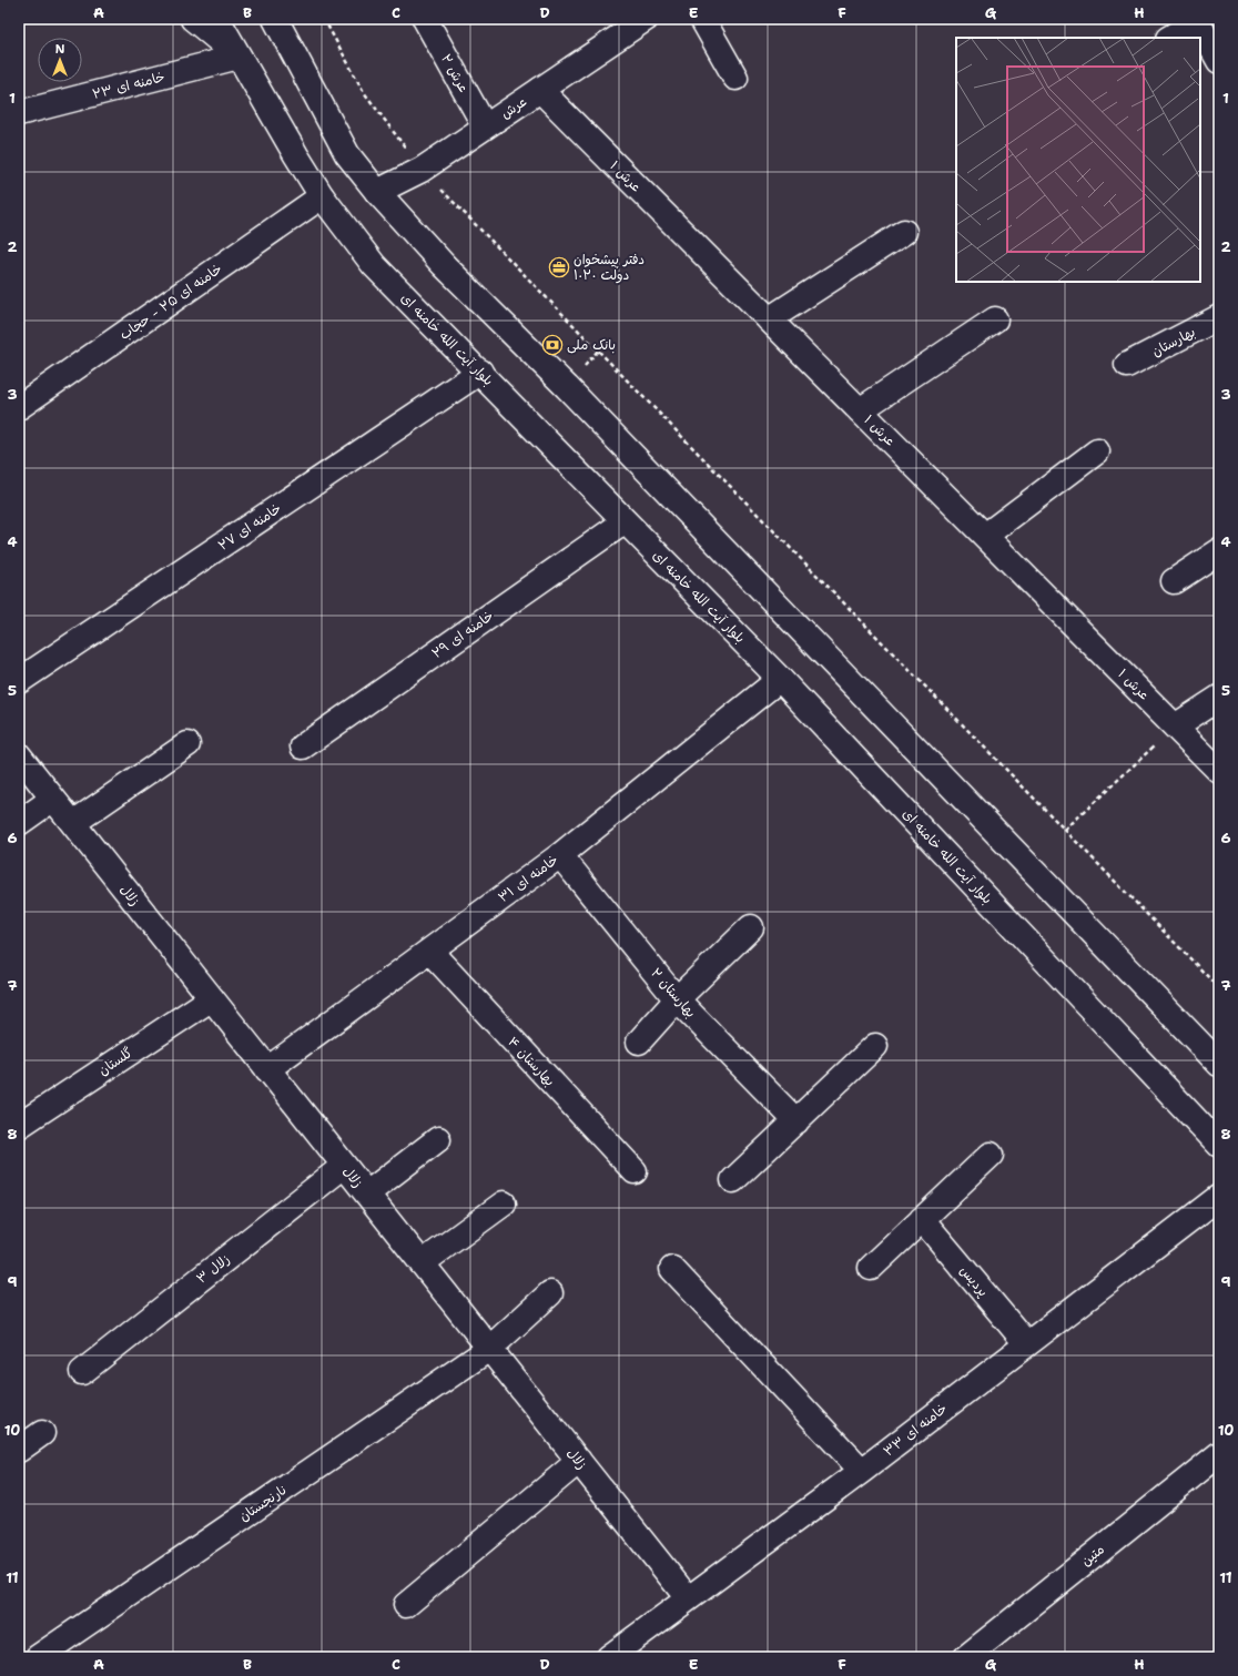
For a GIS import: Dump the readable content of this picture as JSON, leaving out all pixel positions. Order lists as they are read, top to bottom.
{
  "streets": {
    "street": [
      "عرش ۲",
      "خامنه ای ۲۳",
      "عرش",
      "عرش ۱",
      "خامنه ای ۲۵ - حجاب",
      "بلوار آیت الله خامنه ای",
      "بهارستان",
      "خامنه ای ۲۷",
      "خامنه ای ۲۹",
      "خامنه ای ۳۱",
      "زلال",
      "بهارستان ۲",
      "گلستان",
      "بهارستان ۴",
      "۳ زلال",
      "پردیس",
      "خامنه ای ۳۳",
      "نارنجستان",
      "متین"
    ]
  },
  "crossings": [
    ["عرش ۲", "عرش"],
    ["خامنه ای ۲۳", "بلوار آیت الله خامنه ای"],
    ["عرش", "عرش ۱"],
    ["خامنه ای ۲۵ - حجاب", "بلوار آیت الله خامنه ای"],
    ["بلوار آیت الله خامنه ای", "خامنه ای ۲۷"],
    ["بلوار آیت الله خامنه ای", "خامنه ای ۲۹"],
    ["بلوار آیت الله خامنه ای", "خامنه ای ۳۱"],
    ["خامنه ای ۳۱", "زلال"],
    ["خامنه ای ۳۱", "بهارستان ۲"],
    ["خامنه ای ۳۱", "بهارستان ۴"],
    ["زلال", "گلستان"],
    ["زلال", "۳ زلال"],
    ["زلال", "خامنه ای ۳۳"],
    ["زلال", "نارنجستان"],
    ["پردیس", "خامنه ای ۳۳"]
  ],
  "places": {
    "office": ["دفتر پیشخوان دولت ۱۰۲۰"],
    "bank": ["بانک ملی"]
  },
  "north": "top",
  "grid": {
    "columns": [
      "A",
      "B",
      "C",
      "D",
      "E",
      "F",
      "G",
      "H"
    ],
    "rows": [
      "1",
      "2",
      "3",
      "4",
      "5",
      "6",
      "7",
      "8",
      "9",
      "10",
      "11"
    ]
  }
}
